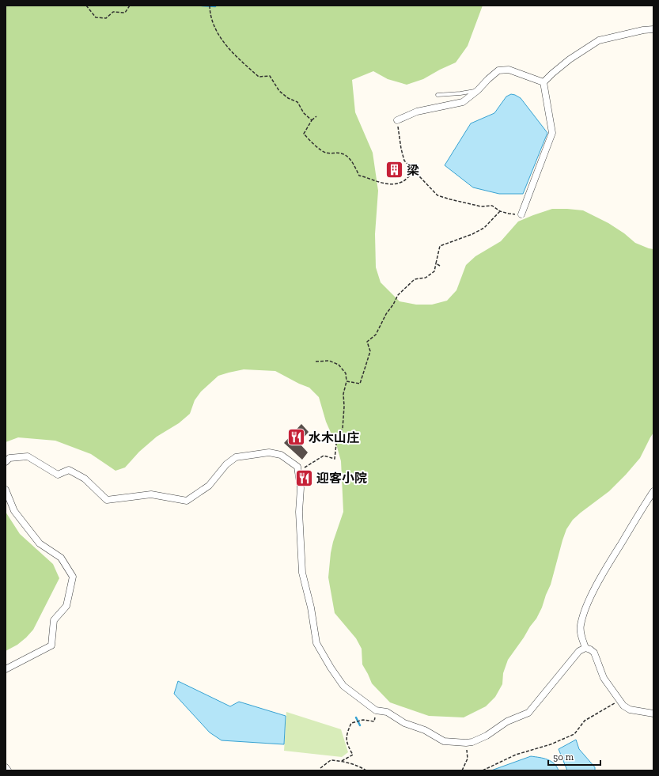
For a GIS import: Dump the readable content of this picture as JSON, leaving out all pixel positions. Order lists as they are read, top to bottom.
{
  "places": {
    "building": ["梁"],
    "restaurant": ["水木山庄", "迎客小院"]
  },
  "scale_bar": "50 m"
}
